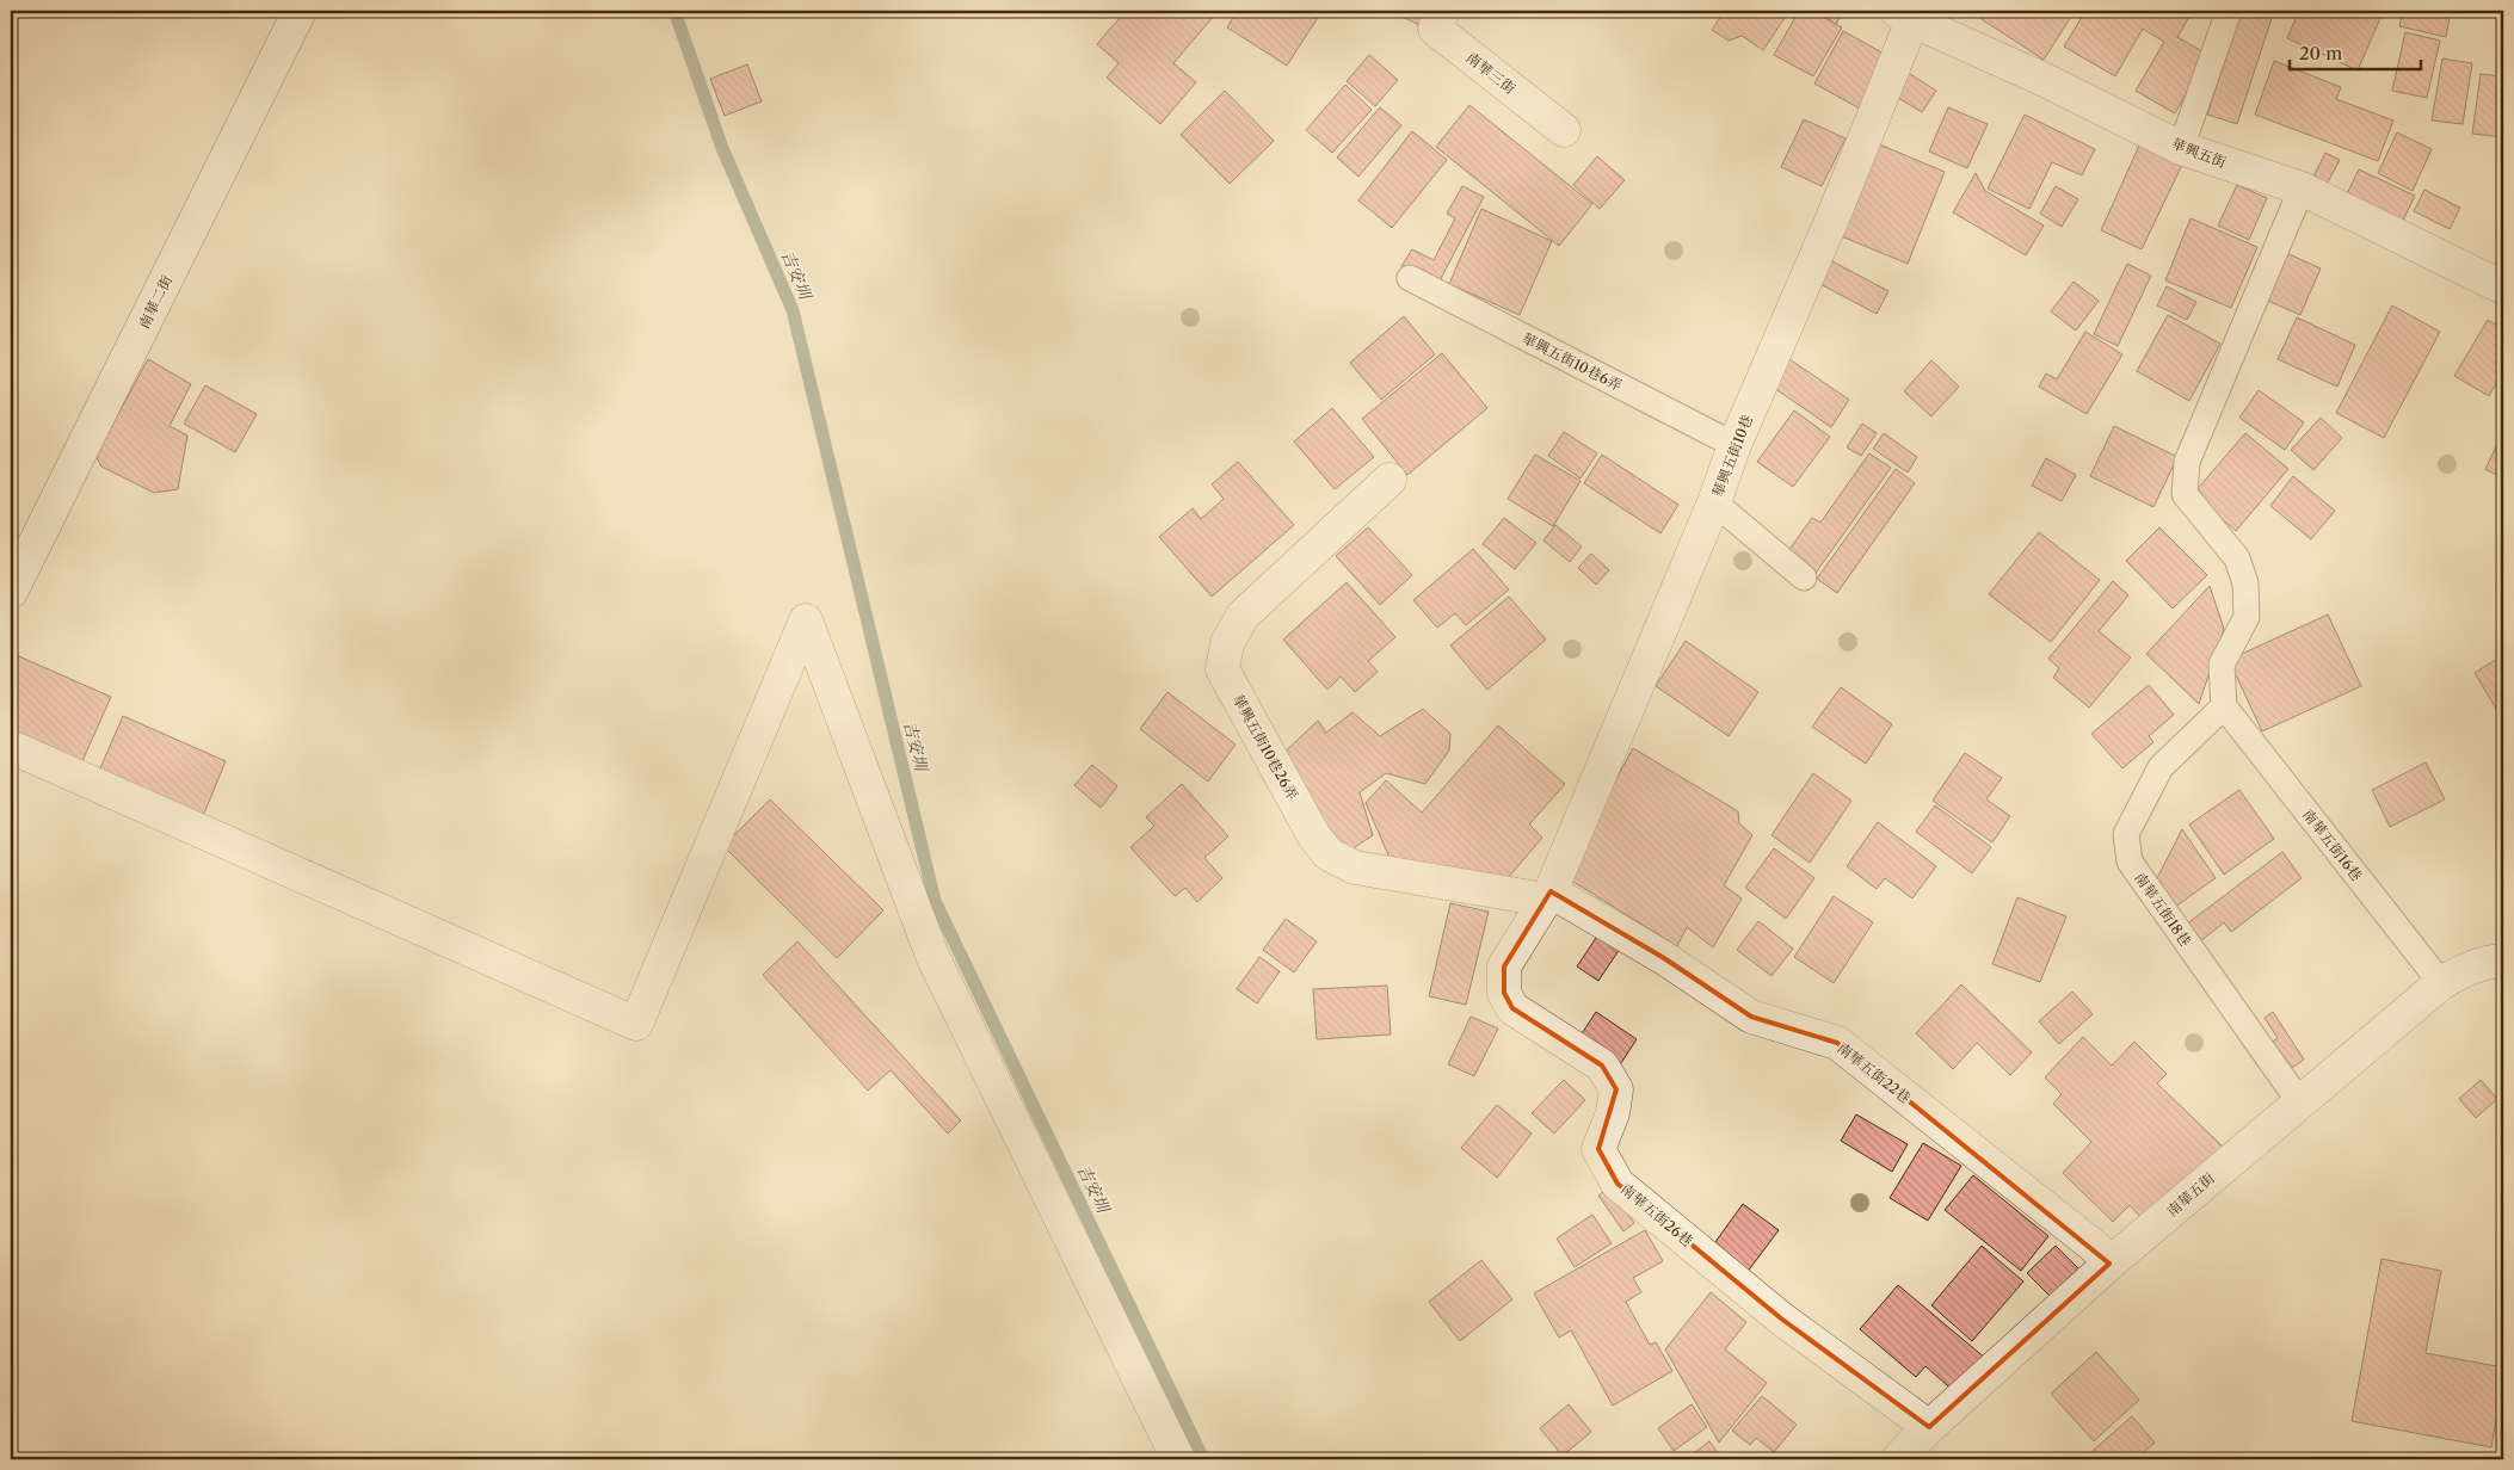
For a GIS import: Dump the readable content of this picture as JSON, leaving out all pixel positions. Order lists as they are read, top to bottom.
{
  "streets": {
    "street": [
      "南華三街",
      "華興五街",
      "南華二街",
      "華興五街10巷",
      "華興五街10巷26弄",
      "南華五街22巷",
      "南華五街",
      "南華五街26巷"
    ],
    "lane": ["華興五街10巷6弄", "南華五街16巷", "南華五街18巷"]
  },
  "crossings": [
    ["華興五街", "華興五街10巷"],
    ["華興五街10巷6弄", "華興五街10巷"],
    ["華興五街10巷", "華興五街10巷26弄"],
    ["華興五街10巷", "南華五街22巷"],
    ["華興五街10巷", "南華五街26巷"],
    ["華興五街10巷26弄", "南華五街22巷"],
    ["華興五街10巷26弄", "南華五街26巷"],
    ["南華五街16巷", "南華五街18巷"],
    ["南華五街16巷", "南華五街"],
    ["南華五街18巷", "南華五街"],
    ["南華五街22巷", "南華五街"],
    ["南華五街22巷", "南華五街26巷"],
    ["南華五街", "南華五街26巷"]
  ],
  "water": ["吉安圳"],
  "scale_bar": "20 m"
}
